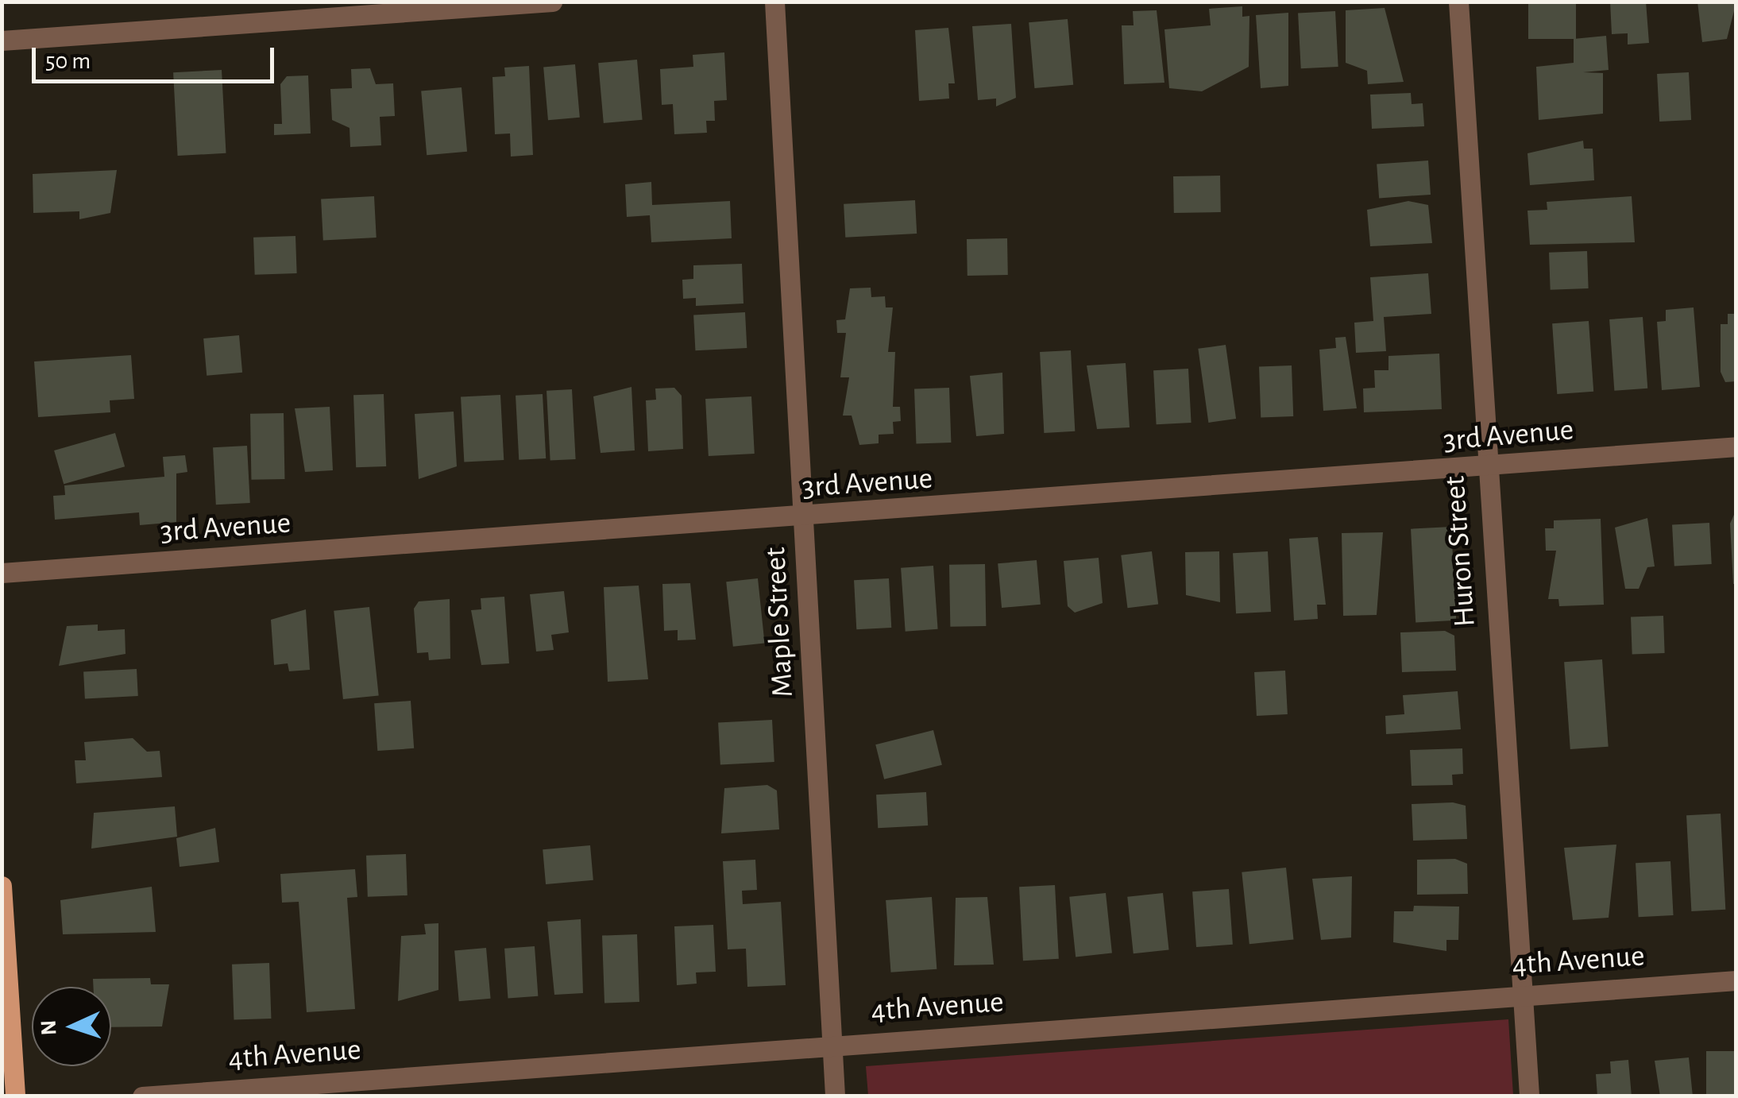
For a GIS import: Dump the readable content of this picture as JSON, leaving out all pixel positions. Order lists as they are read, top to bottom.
{
  "streets": {
    "street": [
      "3rd Avenue",
      "Huron Street",
      "Maple Street",
      "4th Avenue"
    ]
  },
  "crossings": [
    ["3rd Avenue", "Huron Street"],
    ["3rd Avenue", "Maple Street"],
    ["Huron Street", "4th Avenue"],
    ["Maple Street", "4th Avenue"]
  ],
  "scale_bar": "50 m",
  "north": "left"
}
